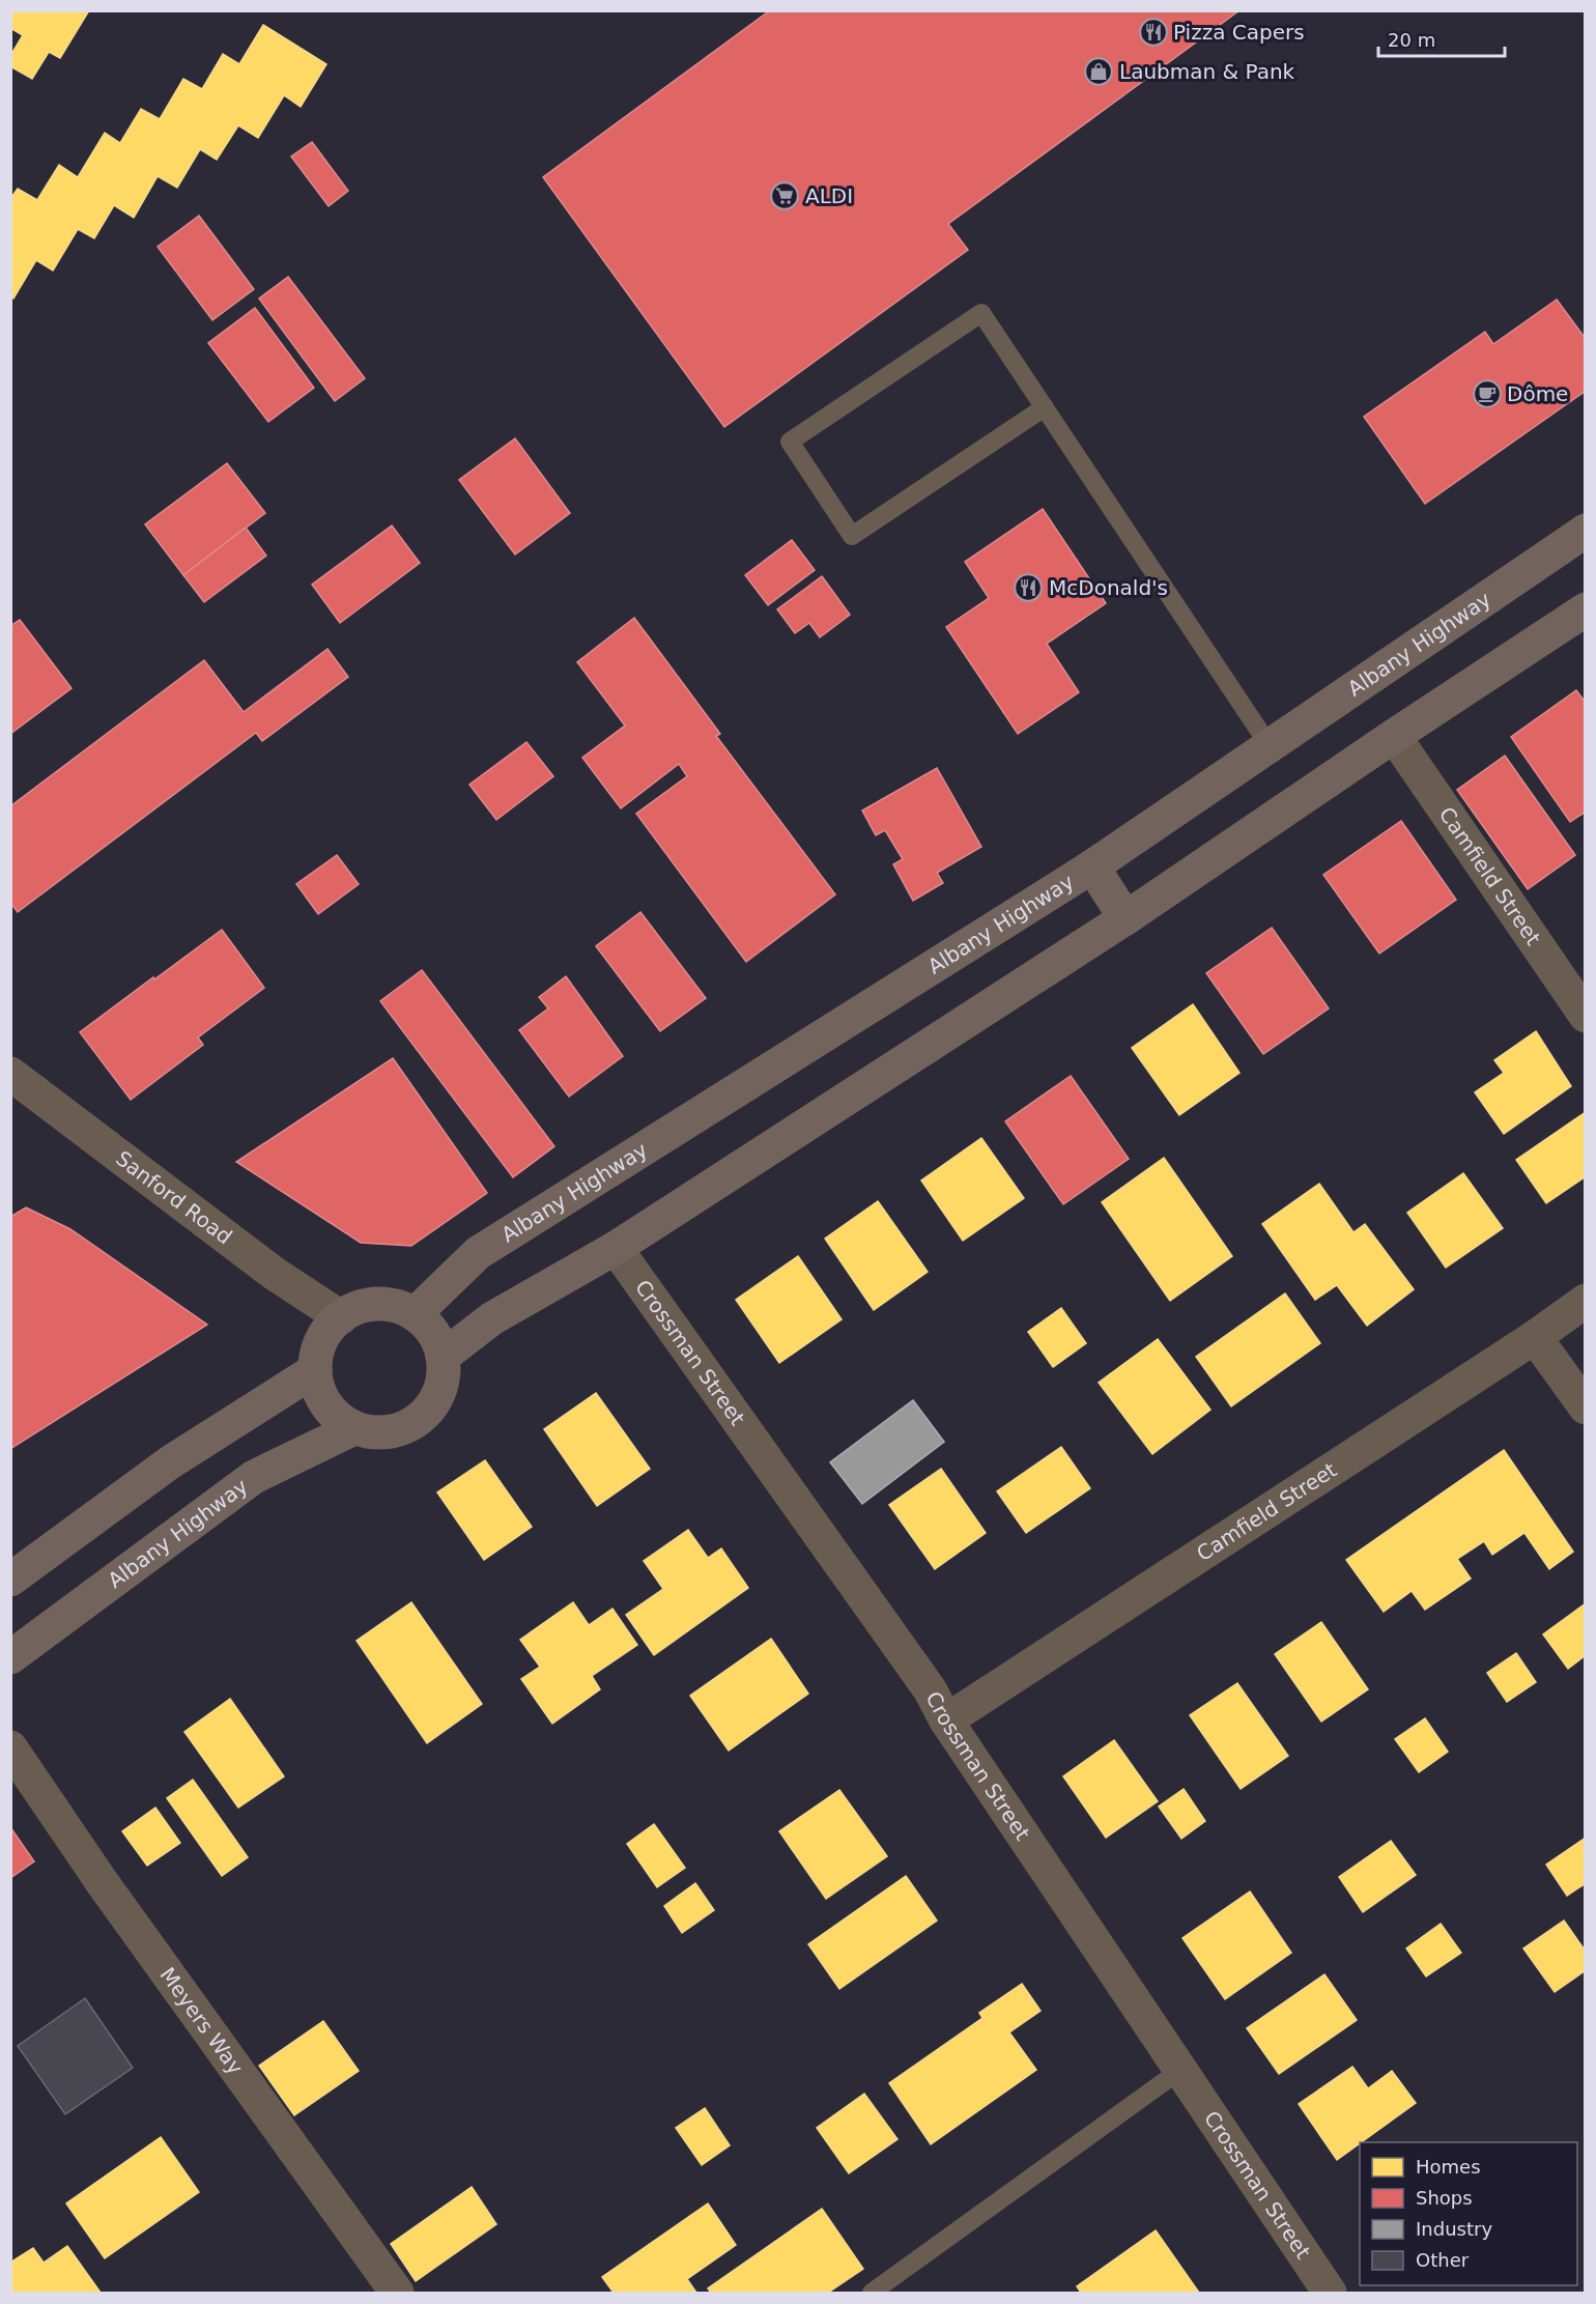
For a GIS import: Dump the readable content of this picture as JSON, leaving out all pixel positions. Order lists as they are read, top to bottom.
{
  "streets": {
    "highway": ["Albany Highway"],
    "street": [
      "Camfield Street",
      "Sanford Road",
      "Crossman Street",
      "Meyers Way"
    ]
  },
  "crossings": [
    ["Albany Highway", "Sanford Road"],
    ["Camfield Street", "Crossman Street"]
  ],
  "places": {
    "restaurant": ["Pizza Capers", "McDonald's"],
    "shop": ["Laubman & Pank"],
    "supermarket": ["ALDI"],
    "cafe": ["Dôme"]
  },
  "legend": [
    "Homes",
    "Shops",
    "Industry",
    "Other"
  ],
  "scale_bar": "20 m"
}
